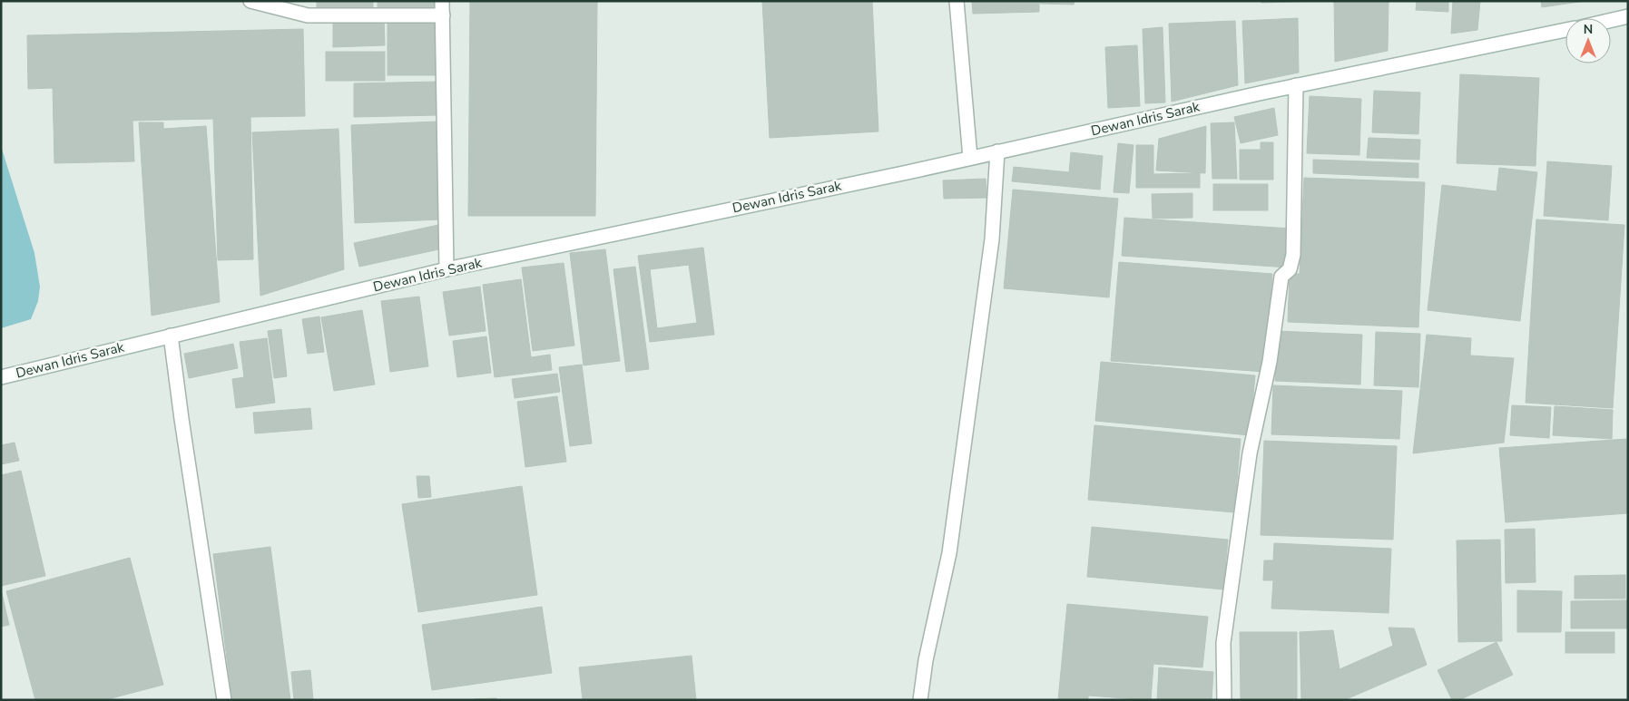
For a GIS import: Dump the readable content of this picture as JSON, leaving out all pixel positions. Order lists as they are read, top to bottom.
{
  "streets": {
    "street": ["Dewan Idris Sarak"]
  },
  "north": "top"
}
